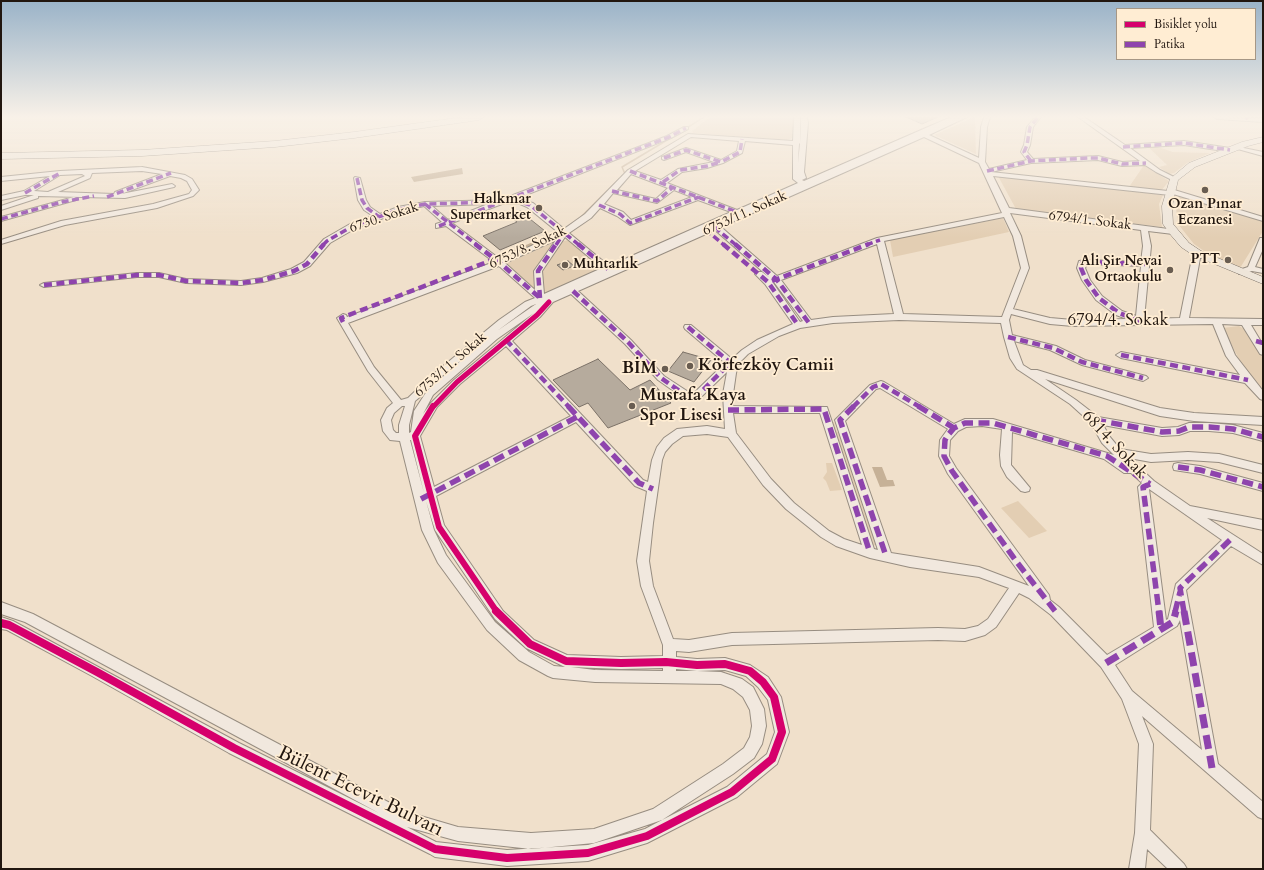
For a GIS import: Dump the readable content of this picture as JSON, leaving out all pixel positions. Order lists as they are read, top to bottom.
{
  "streets": {
    "street": [
      "6753/11. Sokak",
      "6730. Sokak",
      "6794/1. Sokak",
      "6753/8. Sokak",
      "6794/4. Sokak",
      "6814. Sokak",
      "Bülent Ecevit Bulvarı"
    ]
  },
  "crossings": [
    ["6753/11. Sokak", "6730. Sokak"],
    ["6753/11. Sokak", "6753/8. Sokak"],
    ["6753/11. Sokak", "Bülent Ecevit Bulvarı"],
    ["6730. Sokak", "6753/8. Sokak"]
  ],
  "places": [
    "Ozan Pınar Eczanesi",
    "Halkmar Supermarket",
    "PTT",
    "Muhtarlık",
    "Ali Şir Nevai Ortaokulu",
    "Körfezköy Camii",
    "BİM",
    "Mustafa Kaya Spor Lisesi"
  ],
  "legend": ["Bisiklet yolu", "Patika"]
}
